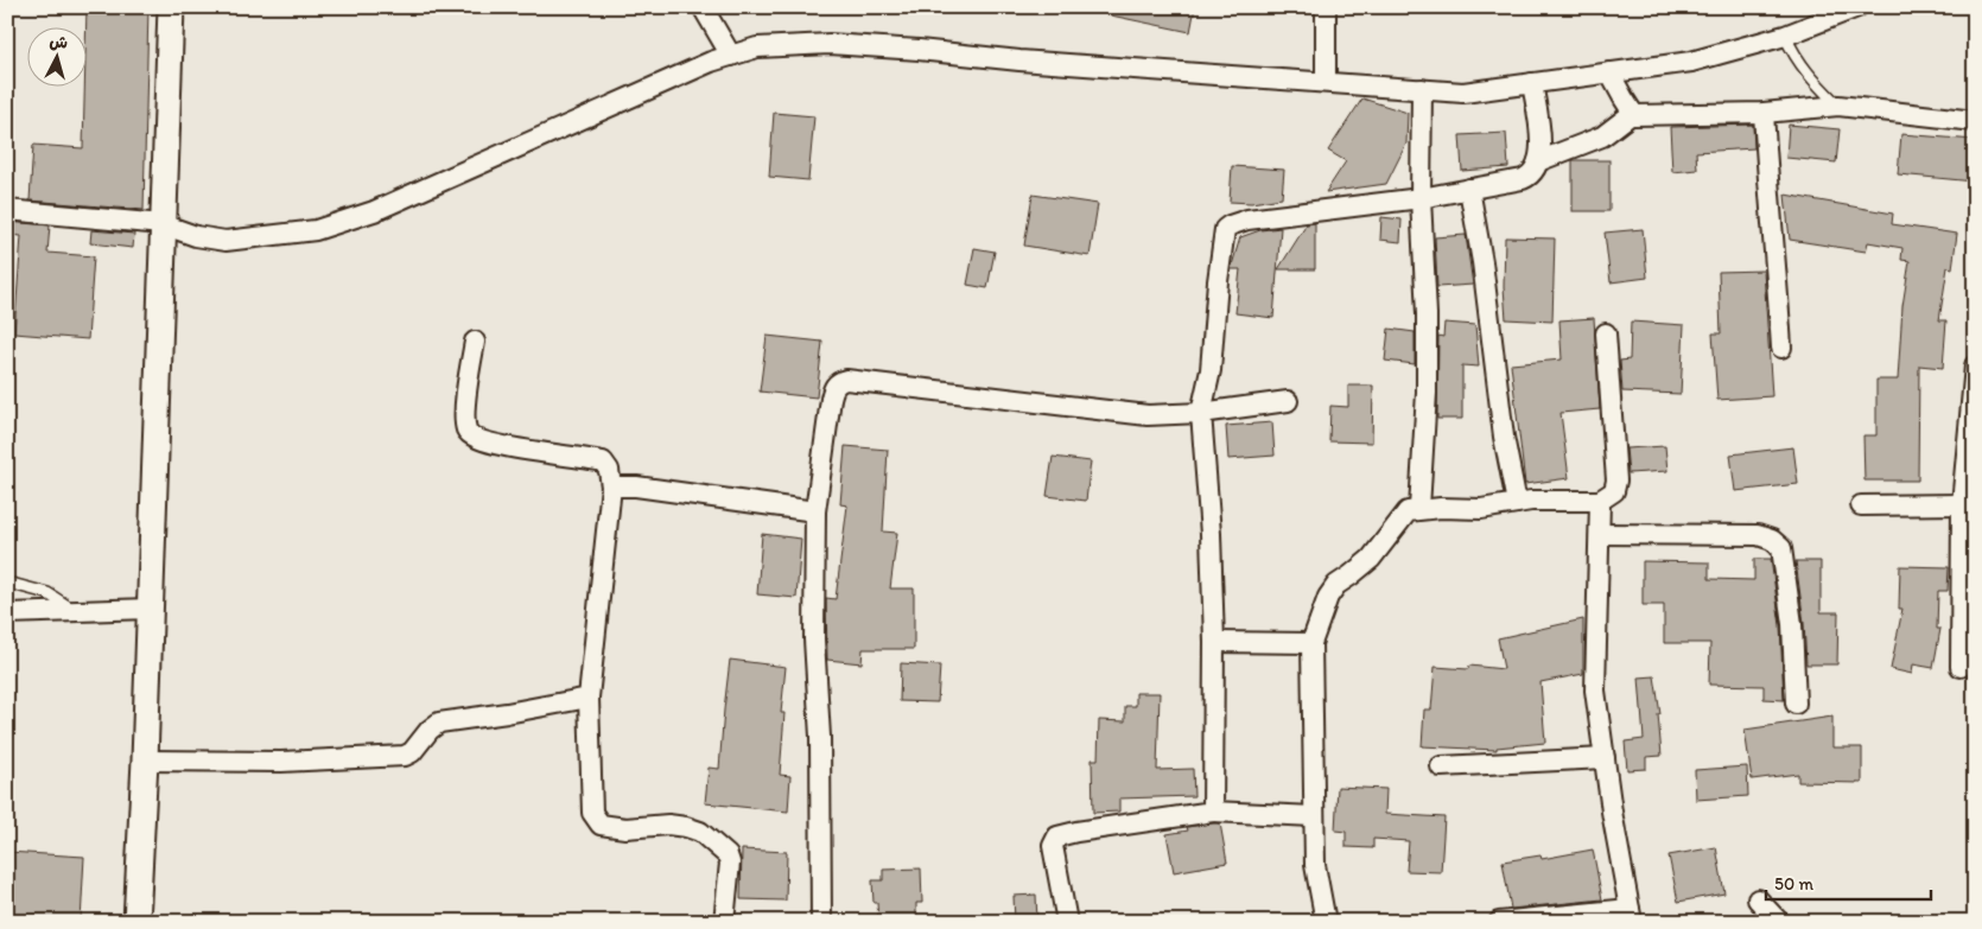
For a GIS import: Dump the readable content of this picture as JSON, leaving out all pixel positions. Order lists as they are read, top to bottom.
{
  "scale_bar": "50 m",
  "north": "top"
}
